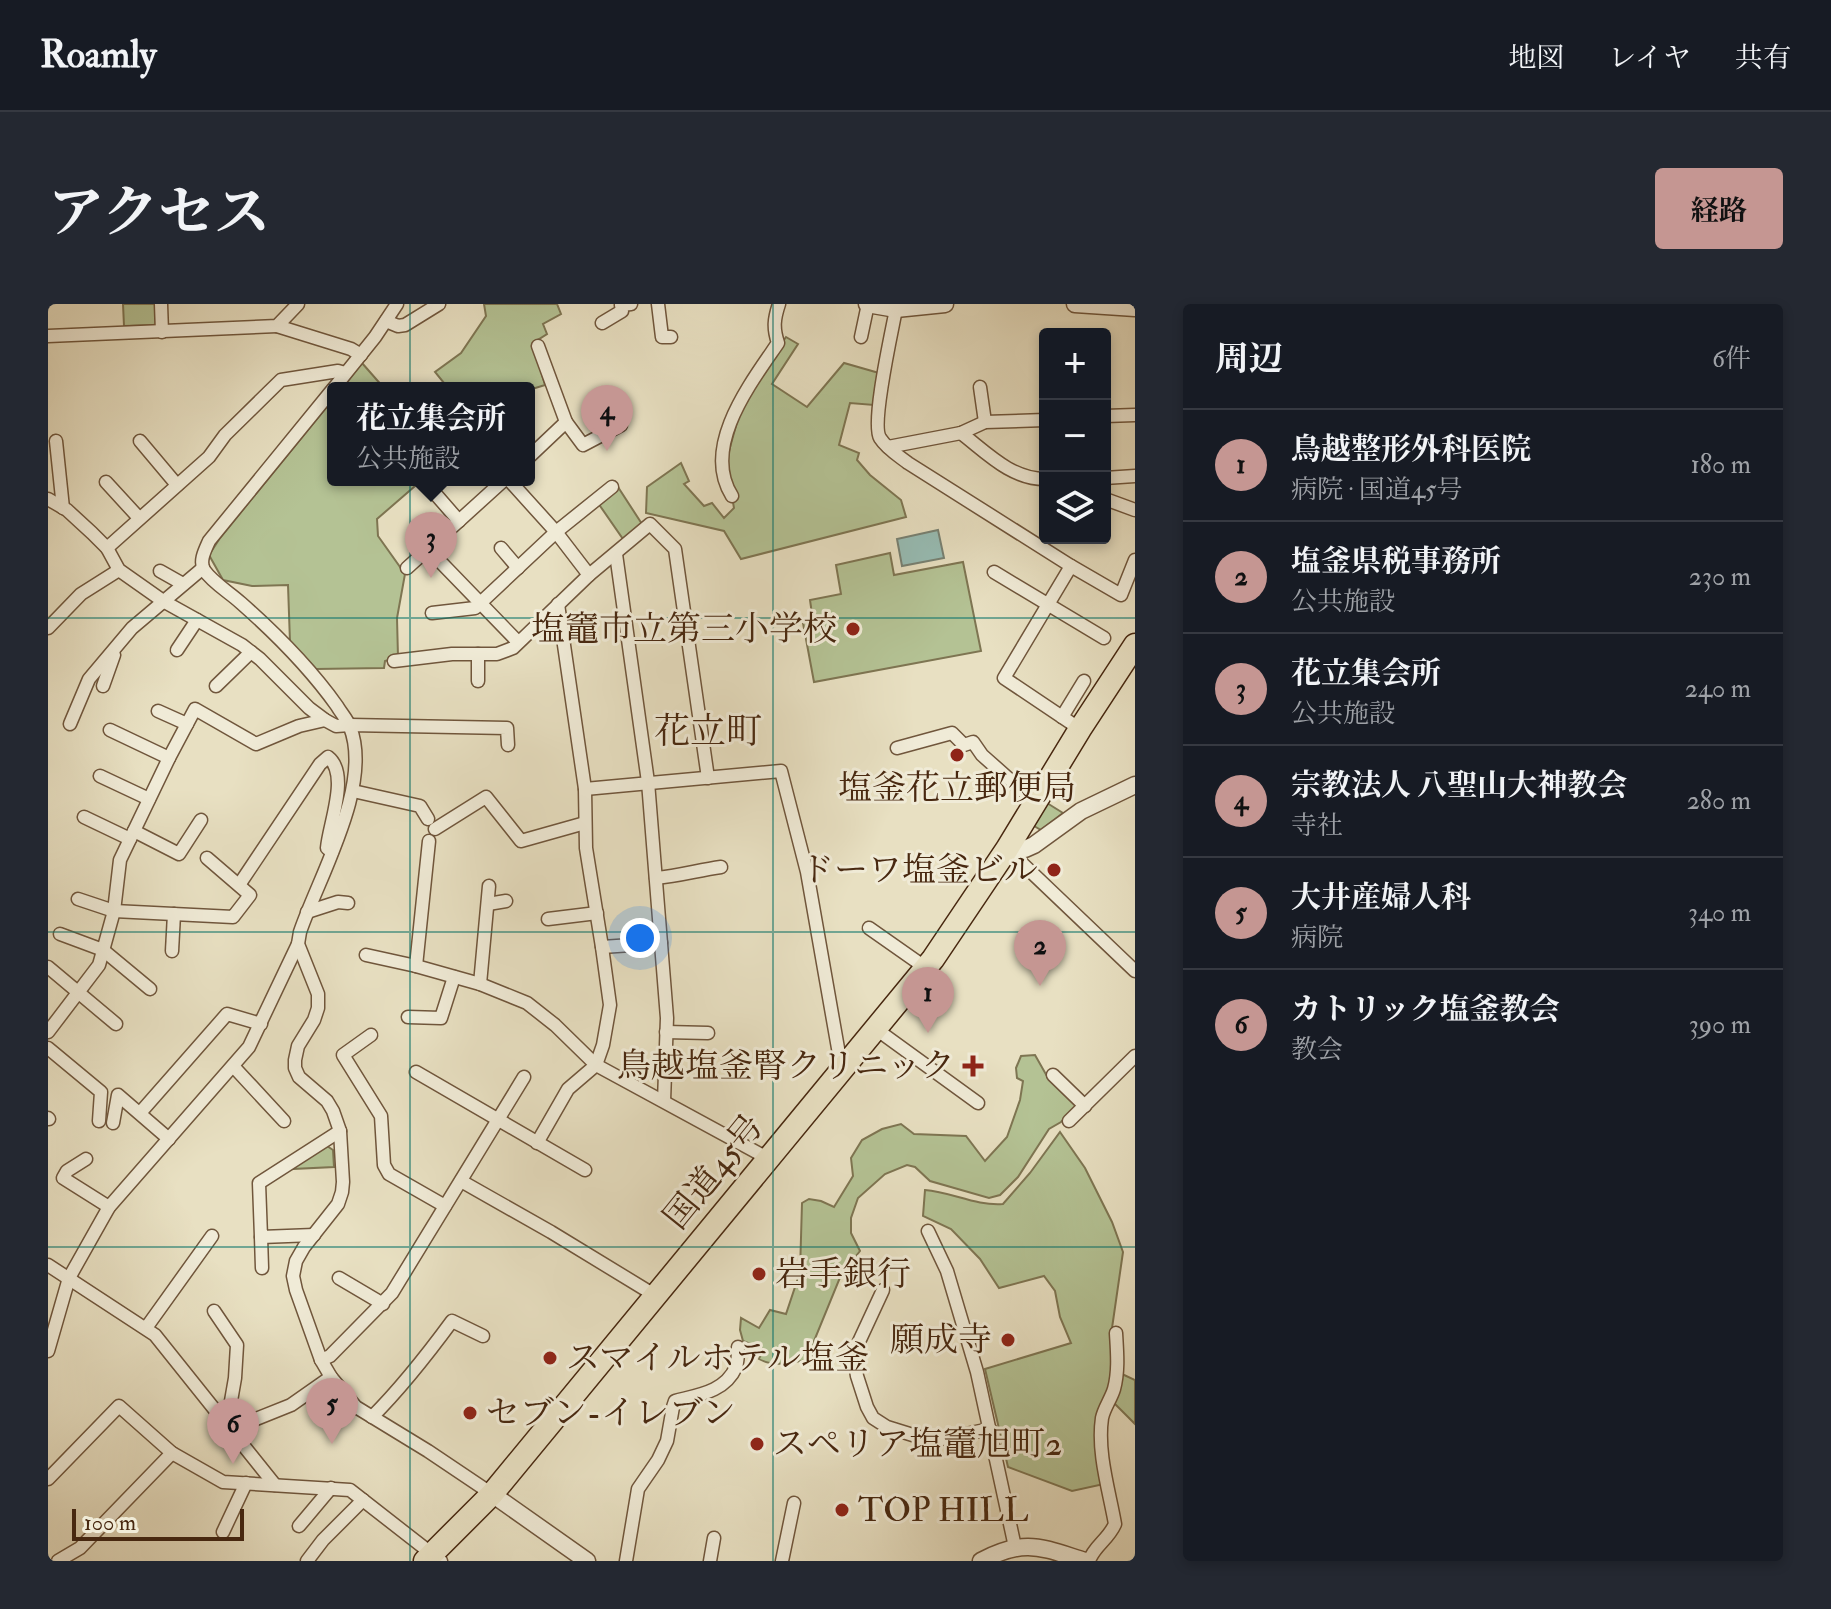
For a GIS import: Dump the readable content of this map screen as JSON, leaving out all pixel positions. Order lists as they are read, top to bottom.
{
  "streets": {
    "highway": ["国道45号"]
  },
  "districts": ["花立町"],
  "places": {
    "other": [
      "塩竈市立第三小学校",
      "塩釜花立郵便局",
      "ドーワ塩釜ビル",
      "岩手銀行",
      "願成寺",
      "スマイルホテル塩釜",
      "セブン-イレブン",
      "スペリア塩竈旭町2",
      "TOP HILL"
    ],
    "health": ["鳥越塩釜腎クリニック"]
  },
  "scale_bar": "100 m",
  "page": {
    "header": "Roamly",
    "nav": ["地図", "レイヤ", "共有"],
    "title": "アクセス",
    "buttons": "経路",
    "heading": ["周辺", "6件"],
    "map_buttons": ["+", "−"],
    "popup": ["花立集会所", "公共施設"],
    "pins": [
      "4",
      "3",
      "2",
      "1",
      "5",
      "6"
    ],
    "list": [
      {
        "mark": "1",
        "name": "鳥越整形外科医院",
        "note": "病院 · 国道45号",
        "value": "180 m"
      },
      {
        "mark": "2",
        "name": "塩釜県税事務所",
        "note": "公共施設",
        "value": "230 m"
      },
      {
        "mark": "3",
        "name": "花立集会所",
        "note": "公共施設",
        "value": "240 m"
      },
      {
        "mark": "4",
        "name": "宗教法人 八聖山大神教会",
        "note": "寺社",
        "value": "280 m"
      },
      {
        "mark": "5",
        "name": "大井産婦人科",
        "note": "病院",
        "value": "340 m"
      },
      {
        "mark": "6",
        "name": "カトリック塩釜教会",
        "note": "教会",
        "value": "390 m"
      }
    ],
    "scale": "100 m"
  }
}
